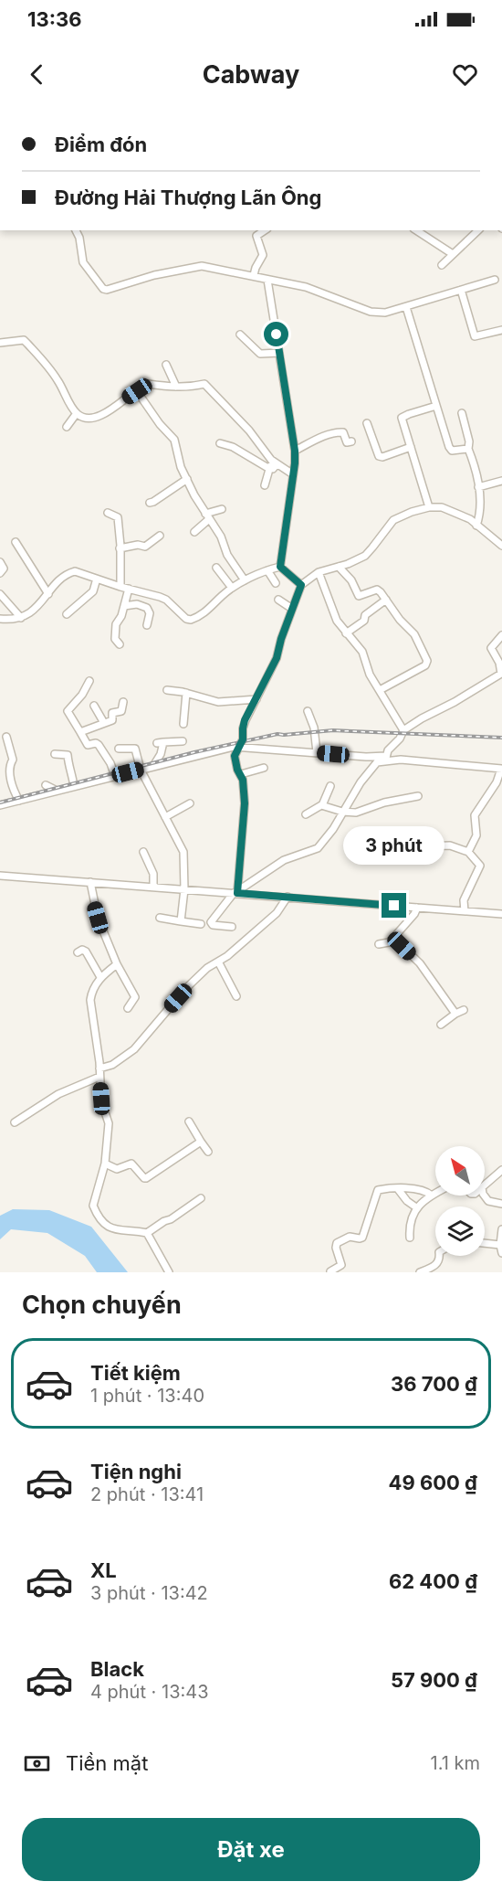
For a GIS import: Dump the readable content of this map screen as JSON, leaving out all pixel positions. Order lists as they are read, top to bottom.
{
  "north": "top left",
  "page": {
    "status": "13:36",
    "header": "Cabway",
    "banner": ["Điểm đón", "Đường Hải Thượng Lãn Ông"],
    "bubble": "3 phút",
    "heading": "Chọn chuyến",
    "list": [
      {
        "name": "Tiết kiệm",
        "note": "1 phút · 13:40",
        "value": "36 700 ₫"
      },
      {
        "name": "Tiện nghi",
        "note": "2 phút · 13:41",
        "value": "49 600 ₫"
      },
      {
        "name": "XL",
        "note": "3 phút · 13:42",
        "value": "62 400 ₫"
      },
      {
        "name": "Black",
        "note": "4 phút · 13:43",
        "value": "57 900 ₫"
      }
    ],
    "pay": ["Tiền mặt", "1.1 km"],
    "buttons": "Đặt xe"
  }
}
